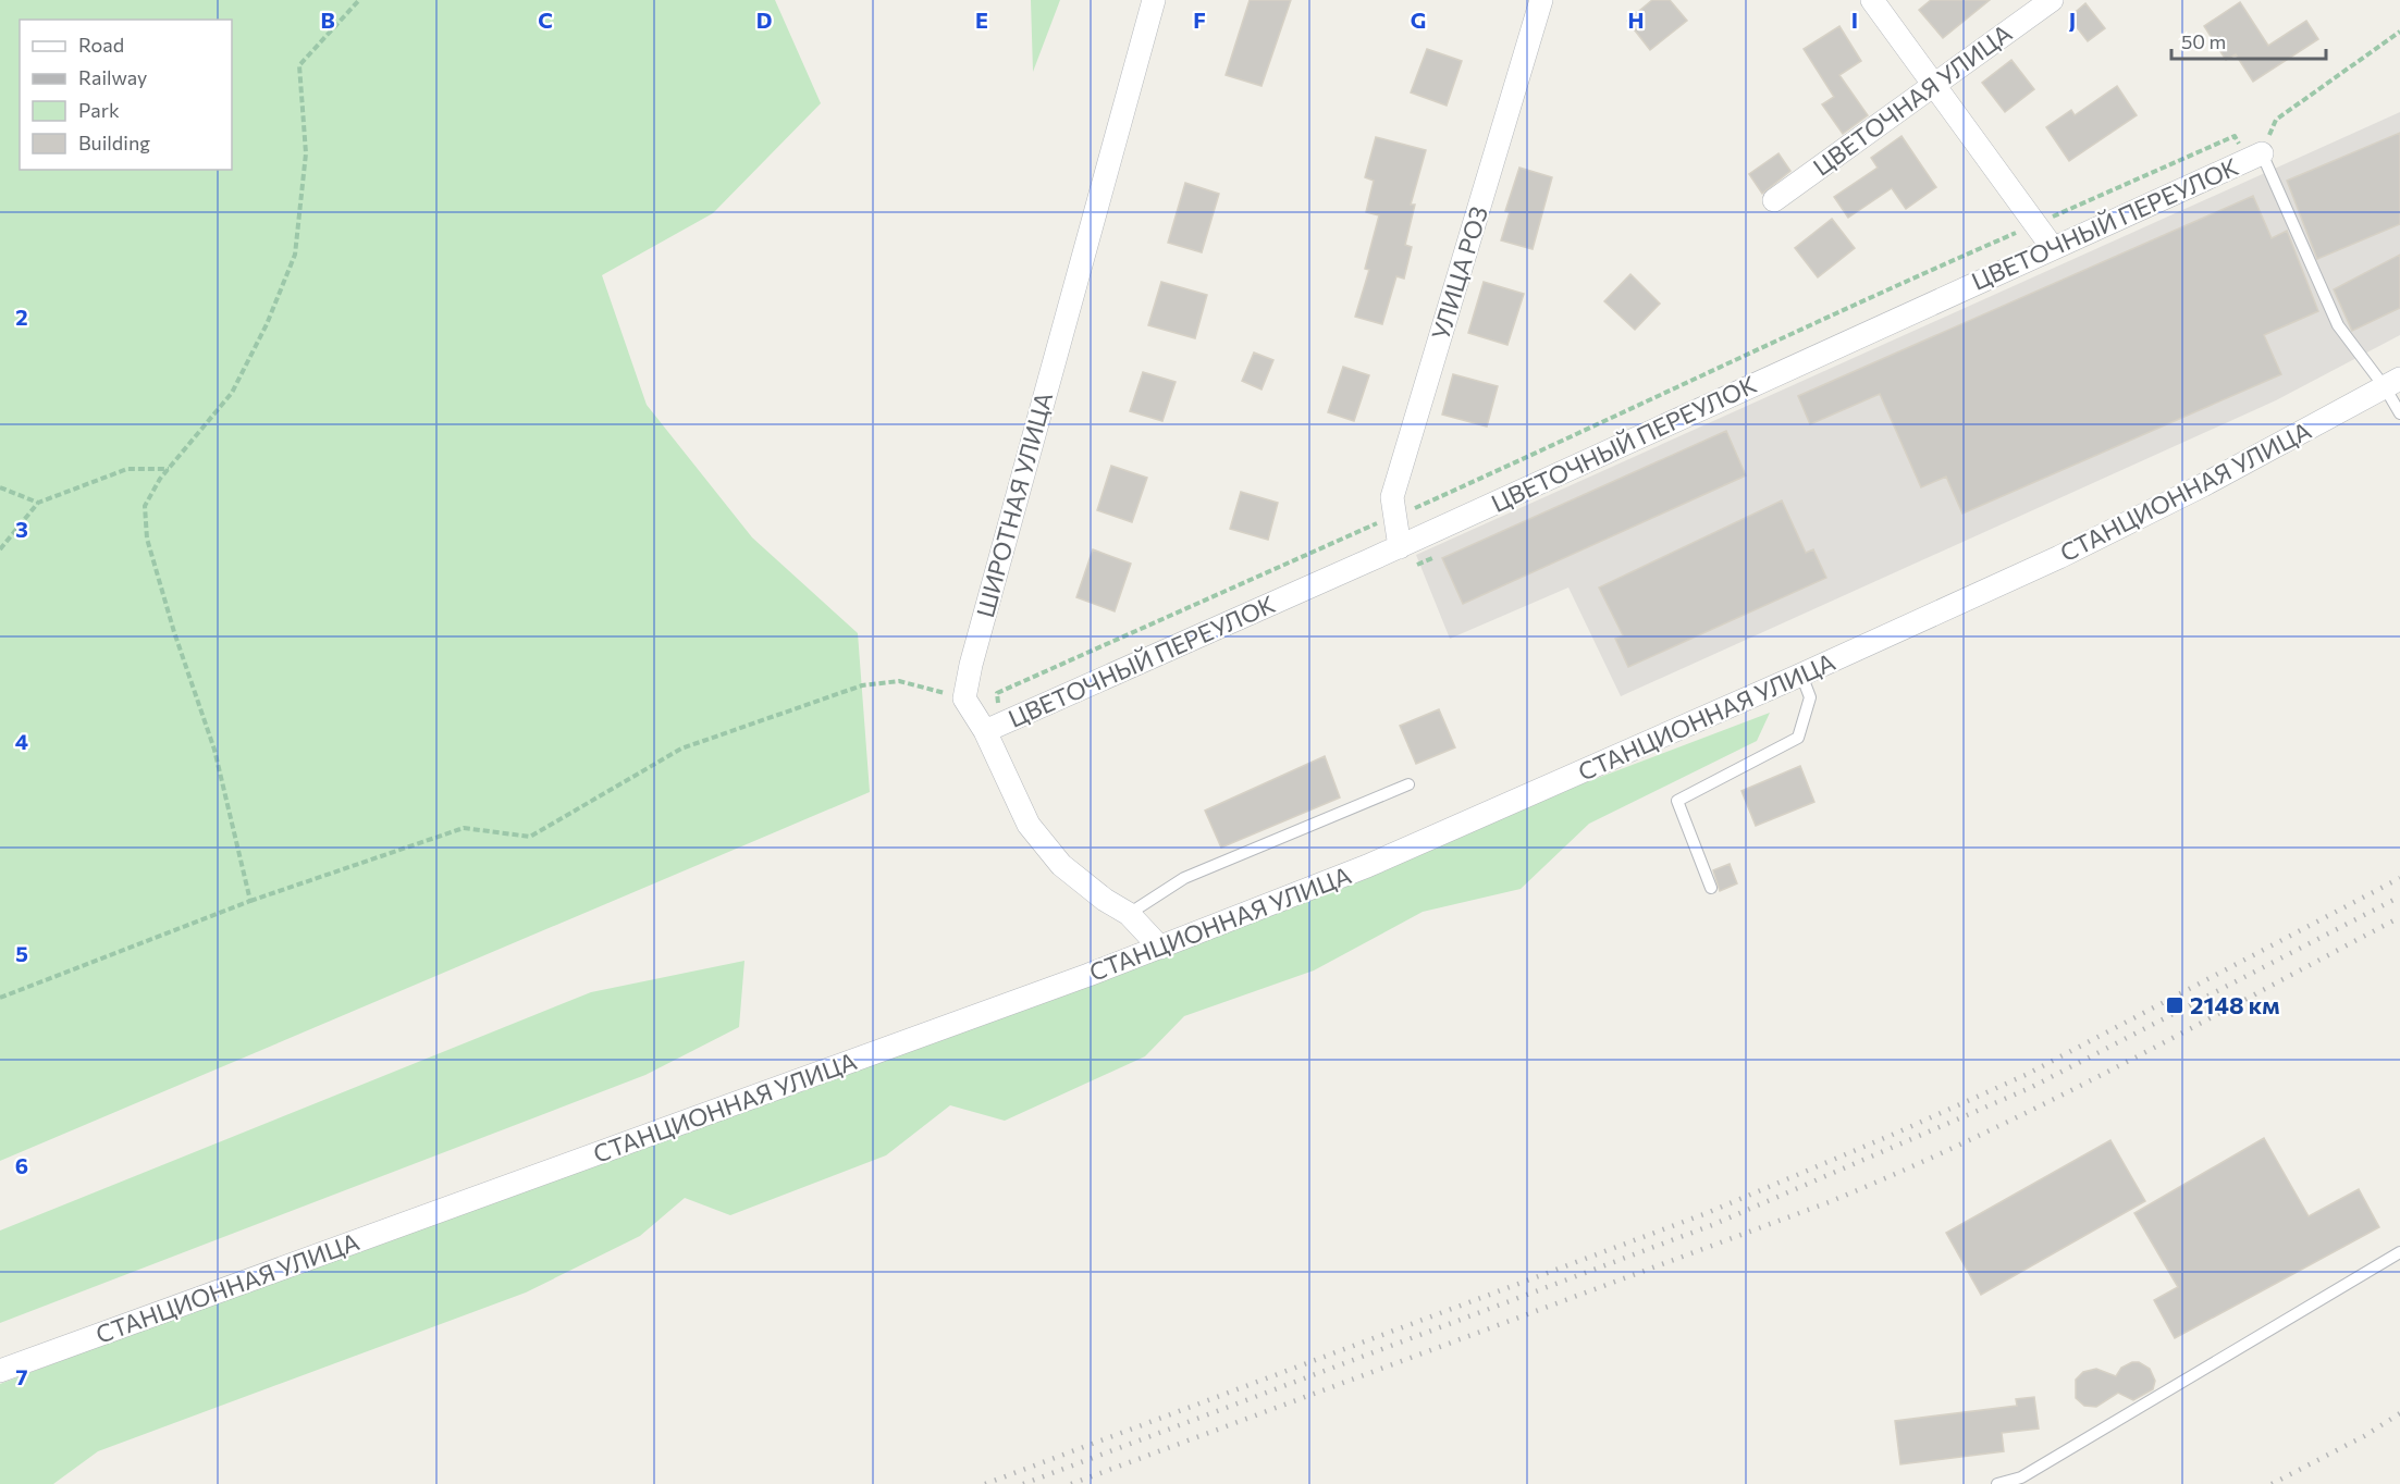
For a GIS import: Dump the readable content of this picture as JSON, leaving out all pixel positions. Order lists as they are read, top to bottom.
{
  "streets": {
    "street": [
      "ЦВЕТОЧНАЯ УЛИЦА",
      "ЦВЕТОЧНЫЙ ПЕРЕУЛОК",
      "УЛИЦА РОЗ",
      "СТАНЦИОННАЯ УЛИЦА",
      "ШИРОТНАЯ УЛИЦА"
    ]
  },
  "crossings": [
    ["ЦВЕТОЧНЫЙ ПЕРЕУЛОК", "УЛИЦА РОЗ"]
  ],
  "places": {
    "transit": ["2148 км"]
  },
  "legend": [
    "Road",
    "Railway",
    "Park",
    "Building"
  ],
  "scale_bar": "50 m",
  "grid": {
    "columns": [
      "B",
      "C",
      "D",
      "E",
      "F",
      "G",
      "H",
      "I",
      "J"
    ],
    "rows": [
      "2",
      "3",
      "4",
      "5",
      "6",
      "7"
    ]
  }
}
